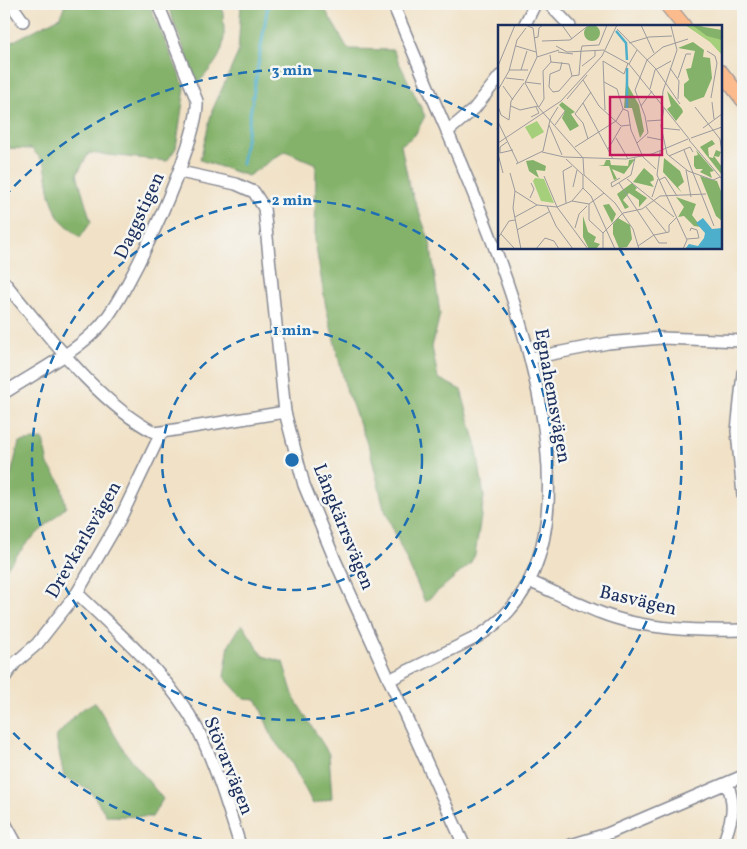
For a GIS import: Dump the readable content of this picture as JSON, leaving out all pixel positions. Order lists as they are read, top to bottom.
{
  "streets": {
    "street": [
      "Daggstigen",
      "Egnahemsvägen",
      "Långkärrsvägen",
      "Drevkarlsvägen",
      "Basvägen",
      "Stövarvägen"
    ]
  },
  "crossings": [
    ["Daggstigen", "Långkärrsvägen"],
    ["Egnahemsvägen", "Långkärrsvägen"],
    ["Egnahemsvägen", "Basvägen"],
    ["Drevkarlsvägen", "Stövarvägen"]
  ],
  "rings": ["3 min", "2 min", "1 min"]
}
